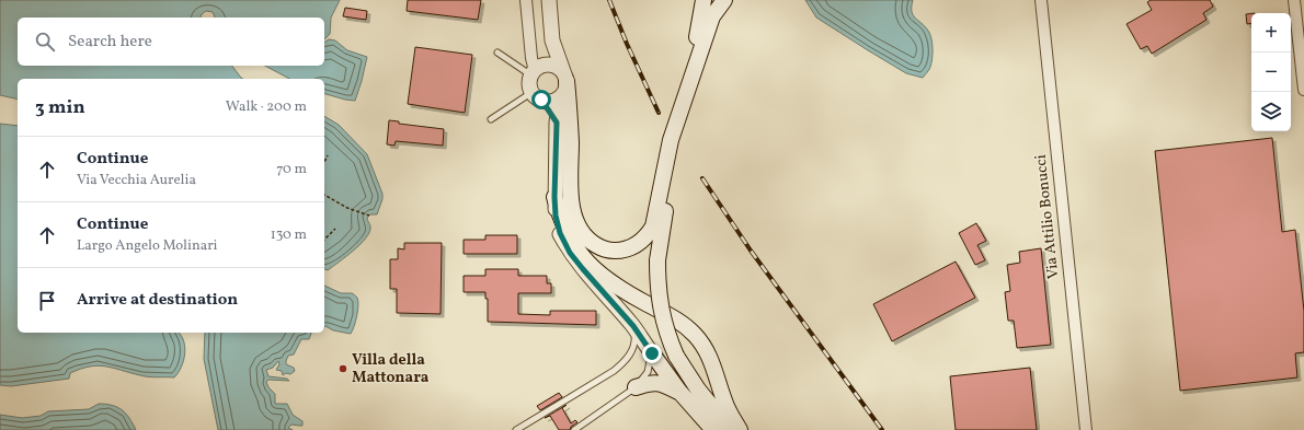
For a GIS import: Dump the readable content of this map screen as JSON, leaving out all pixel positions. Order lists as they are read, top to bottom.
{
  "streets": {
    "street": ["Via Attilio Bonucci"]
  },
  "places": ["Villa della Mattonara"],
  "page": {
    "map_buttons": ["+", "−"],
    "search": "Search here",
    "heading": ["3 min", "Walk · 200 m"],
    "list": [
      ["Continue", "Via Vecchia Aurelia", "70 m"],
      ["Continue", "Largo Angelo Molinari", "130 m"],
      "Arrive at destination"
    ]
  }
}
